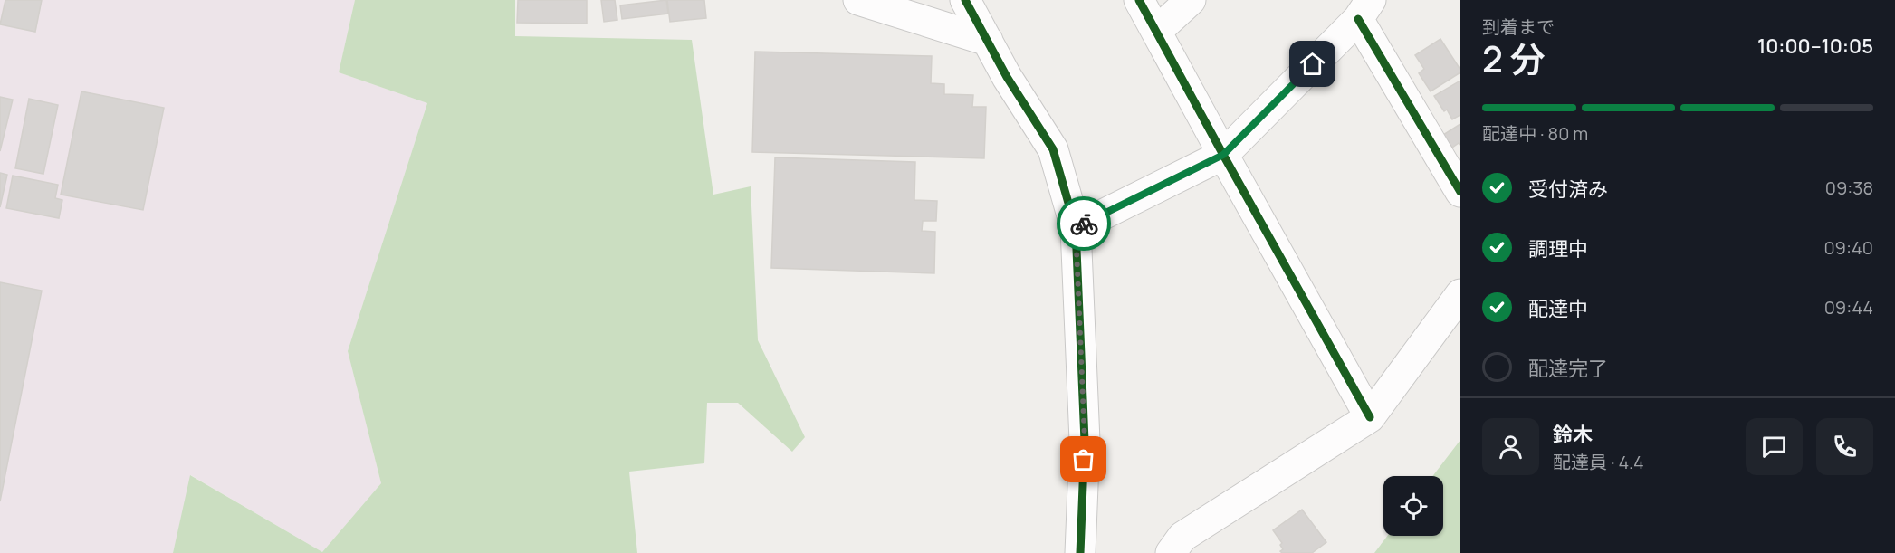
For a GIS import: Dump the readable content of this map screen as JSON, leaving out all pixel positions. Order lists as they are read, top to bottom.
{
  "page": {
    "heading": ["2 分", "到着まで", "10:00–10:05"],
    "panel": ["鈴木", "配達員 · 4.4"],
    "bar": "配達中 · 80 m",
    "list": [
      ["受付済み", "09:38"],
      ["調理中", "09:40"],
      ["配達中", "09:44"],
      "配達完了"
    ]
  }
}
